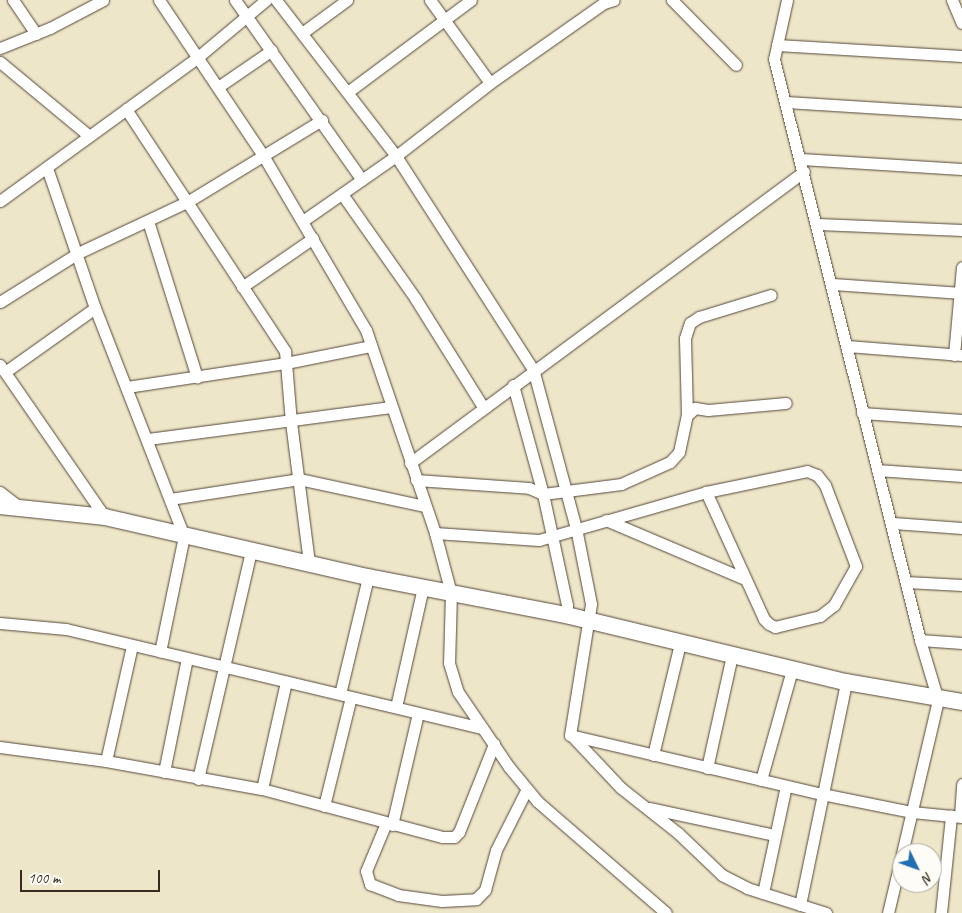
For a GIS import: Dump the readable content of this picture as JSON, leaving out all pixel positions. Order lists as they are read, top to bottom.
{
  "scale_bar": "100 m",
  "north": "bottom right"
}
